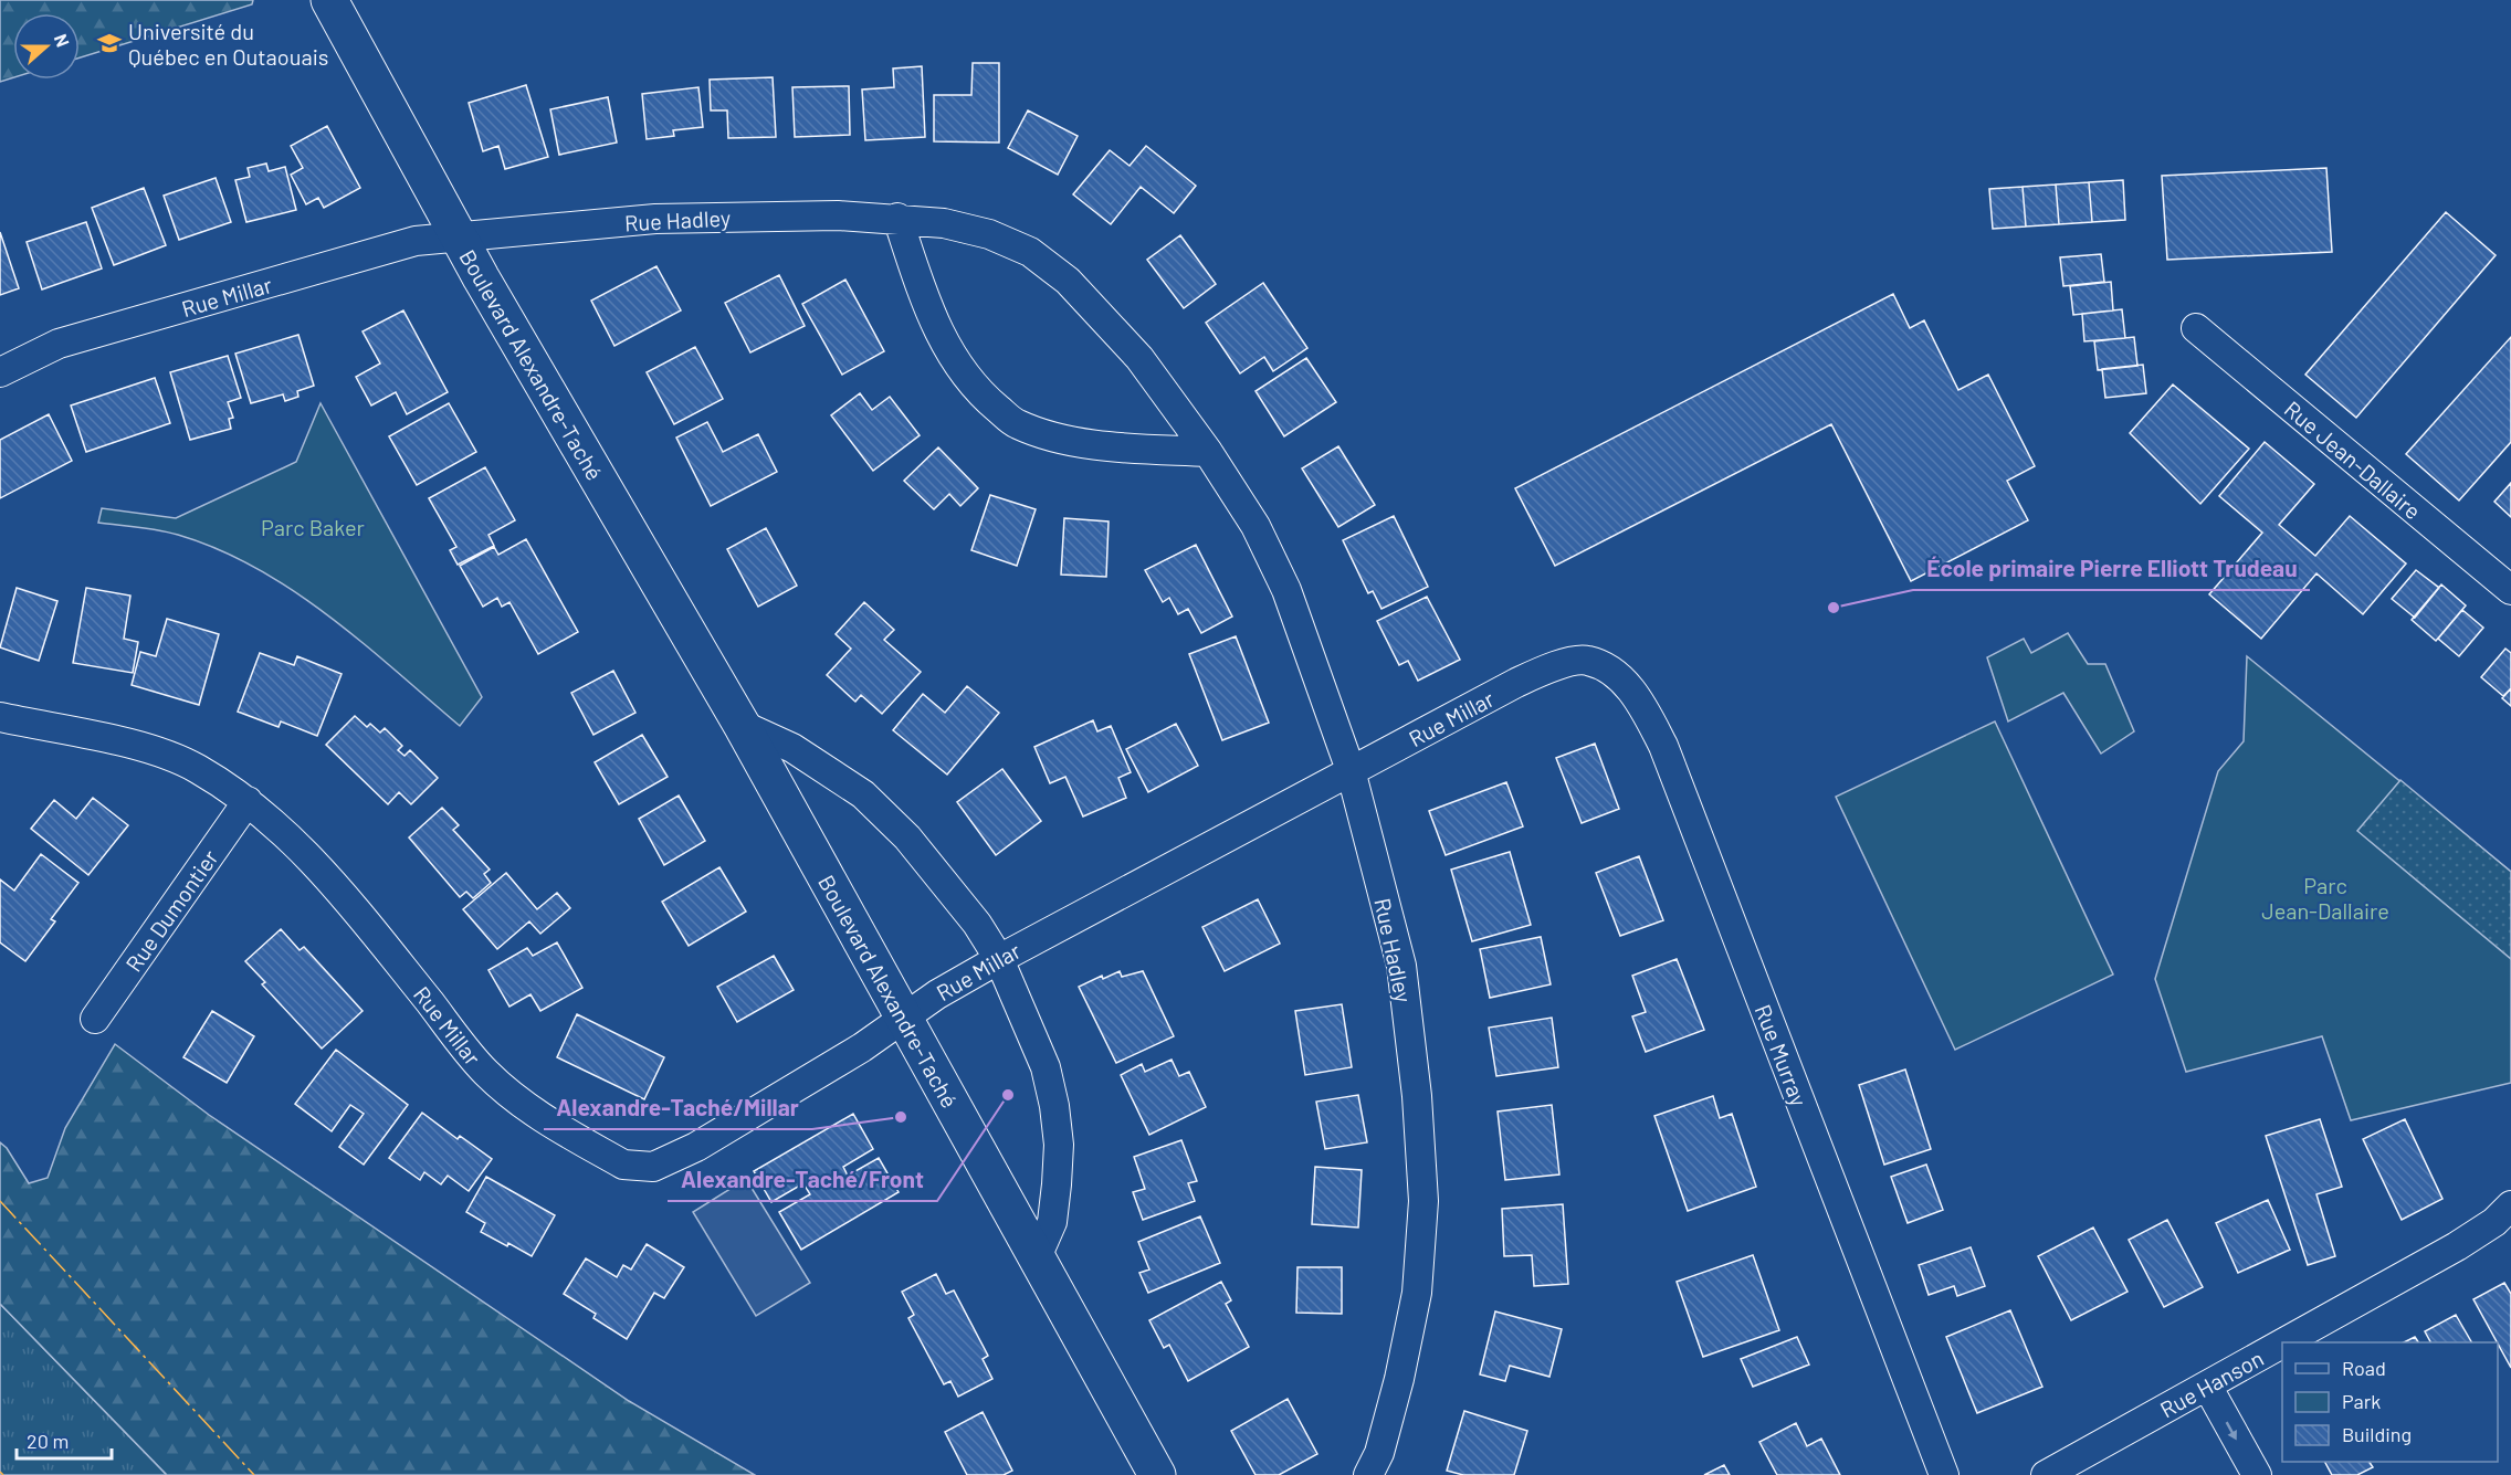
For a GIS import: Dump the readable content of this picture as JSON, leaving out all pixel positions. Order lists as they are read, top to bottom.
{
  "streets": {
    "main road": ["Boulevard Alexandre-Taché"],
    "street": [
      "Rue Hadley",
      "Rue Millar",
      "Rue Jean-Dallaire",
      "Rue Dumontier",
      "Rue Murray",
      "Rue Hanson"
    ]
  },
  "crossings": [
    ["Rue Hadley", "Rue Millar"],
    ["Rue Hadley", "Boulevard Alexandre-Taché"],
    ["Rue Millar", "Boulevard Alexandre-Taché"],
    ["Rue Millar", "Rue Dumontier"],
    ["Rue Millar", "Rue Murray"]
  ],
  "parks": ["Parc Baker", "Parc Jean-Dallaire"],
  "places": {
    "school or university": ["Université du Québec en Outaouais"],
    "other": ["École primaire Pierre Elliott Trudeau", "Alexandre-Taché/Front", "Alexandre-Taché/Millar"]
  },
  "legend": ["Road", "Park", "Building"],
  "scale_bar": "20 m",
  "north": "right"
}
